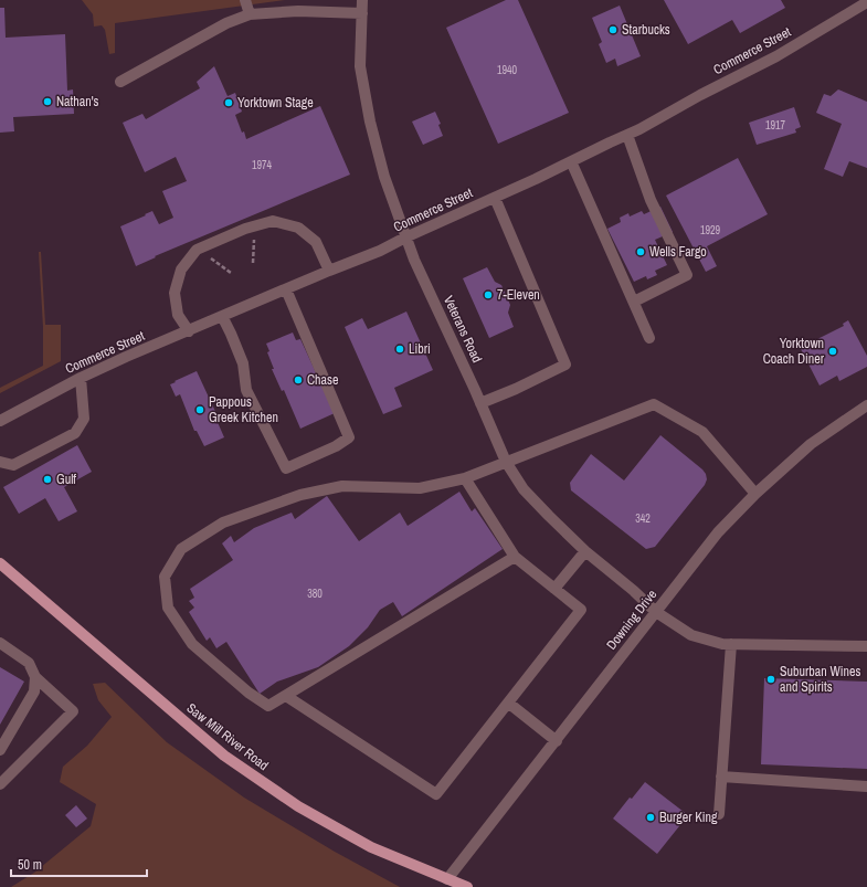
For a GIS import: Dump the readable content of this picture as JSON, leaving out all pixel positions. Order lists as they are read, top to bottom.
{
  "streets": {
    "main road": ["Saw Mill River Road"],
    "street": ["Commerce Street", "Veterans Road", "Downing Drive"]
  },
  "crossings": [
    ["Commerce Street", "Veterans Road"],
    ["Veterans Road", "Downing Drive"],
    ["Downing Drive", "Saw Mill River Road"]
  ],
  "places": [
    "Starbucks",
    "Nathan's",
    "Yorktown Stage",
    "Wells Fargo",
    "7-Eleven",
    "Libri",
    "Yorktown Coach Diner",
    "Chase",
    "Pappous Greek Kitchen",
    "Gulf",
    "Suburban Wines and Spirits",
    "Burger King"
  ],
  "house_numbers": [
    "1940",
    "1917",
    "1974",
    "1929",
    "342",
    "380"
  ],
  "scale_bar": "50 m"
}
